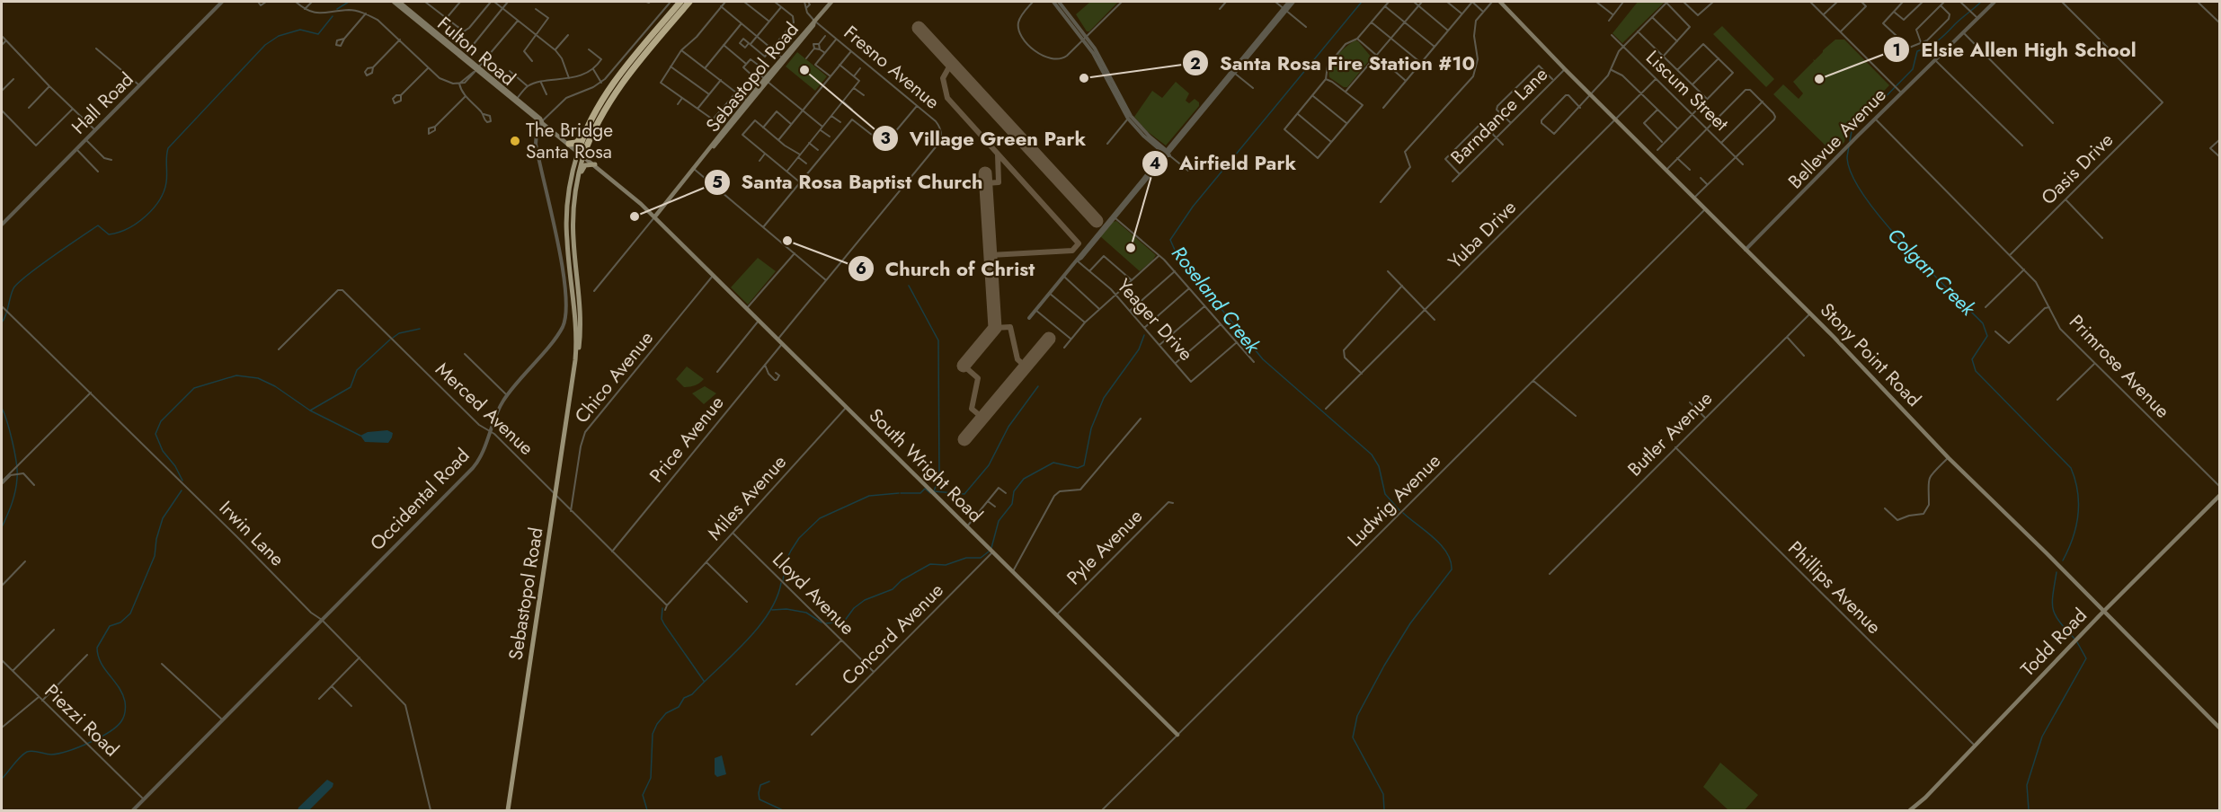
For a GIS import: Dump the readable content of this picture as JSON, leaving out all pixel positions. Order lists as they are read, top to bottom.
{
  "streets": {
    "main road": [
      "Fulton Road",
      "Sebastopol Road",
      "Stony Point Road",
      "South Wright Road",
      "Todd Road"
    ],
    "street": [
      "Fresno Avenue",
      "Liscum Street",
      "Hall Road",
      "Barndance Lane",
      "Bellevue Avenue",
      "Oasis Drive",
      "Yuba Drive",
      "Yeager Drive",
      "Primrose Avenue",
      "Chico Avenue",
      "Merced Avenue",
      "Butler Avenue",
      "Price Avenue",
      "Miles Avenue",
      "Occidental Road",
      "Ludwig Avenue",
      "Irwin Lane",
      "Pyle Avenue",
      "Phillips Avenue",
      "Lloyd Avenue",
      "Concord Avenue",
      "Piezzi Road"
    ]
  },
  "crossings": [
    ["Fulton Road", "Sebastopol Road"],
    ["Fulton Road", "South Wright Road"],
    ["Fulton Road", "Occidental Road"],
    ["Fresno Avenue", "Sebastopol Road"],
    ["Sebastopol Road", "Merced Avenue"],
    ["Sebastopol Road", "South Wright Road"],
    ["Liscum Street", "Yuba Drive"],
    ["Barndance Lane", "Stony Point Road"],
    ["Bellevue Avenue", "Stony Point Road"],
    ["Bellevue Avenue", "Primrose Avenue"],
    ["Oasis Drive", "Primrose Avenue"],
    ["Yuba Drive", "Stony Point Road"],
    ["Stony Point Road", "Butler Avenue"],
    ["Stony Point Road", "Ludwig Avenue"],
    ["Stony Point Road", "Todd Road"],
    ["Chico Avenue", "Merced Avenue"],
    ["Chico Avenue", "South Wright Road"],
    ["Merced Avenue", "Price Avenue"],
    ["Merced Avenue", "Miles Avenue"],
    ["Merced Avenue", "Occidental Road"],
    ["Butler Avenue", "Phillips Avenue"],
    ["Price Avenue", "South Wright Road"],
    ["South Wright Road", "Miles Avenue"],
    ["South Wright Road", "Ludwig Avenue"],
    ["South Wright Road", "Pyle Avenue"],
    ["South Wright Road", "Concord Avenue"],
    ["Miles Avenue", "Lloyd Avenue"],
    ["Occidental Road", "Irwin Lane"],
    ["Occidental Road", "Piezzi Road"],
    ["Phillips Avenue", "Todd Road"],
    ["Lloyd Avenue", "Concord Avenue"]
  ],
  "water": ["Colgan Creek", "Roseland Creek"],
  "places": [
    "Village Green Park",
    "Santa Rosa Fire Station #10",
    "Elsie Allen High School",
    "The Bridge Santa Rosa",
    "Santa Rosa Baptist Church",
    "Church of Christ",
    "Airfield Park"
  ]
}
